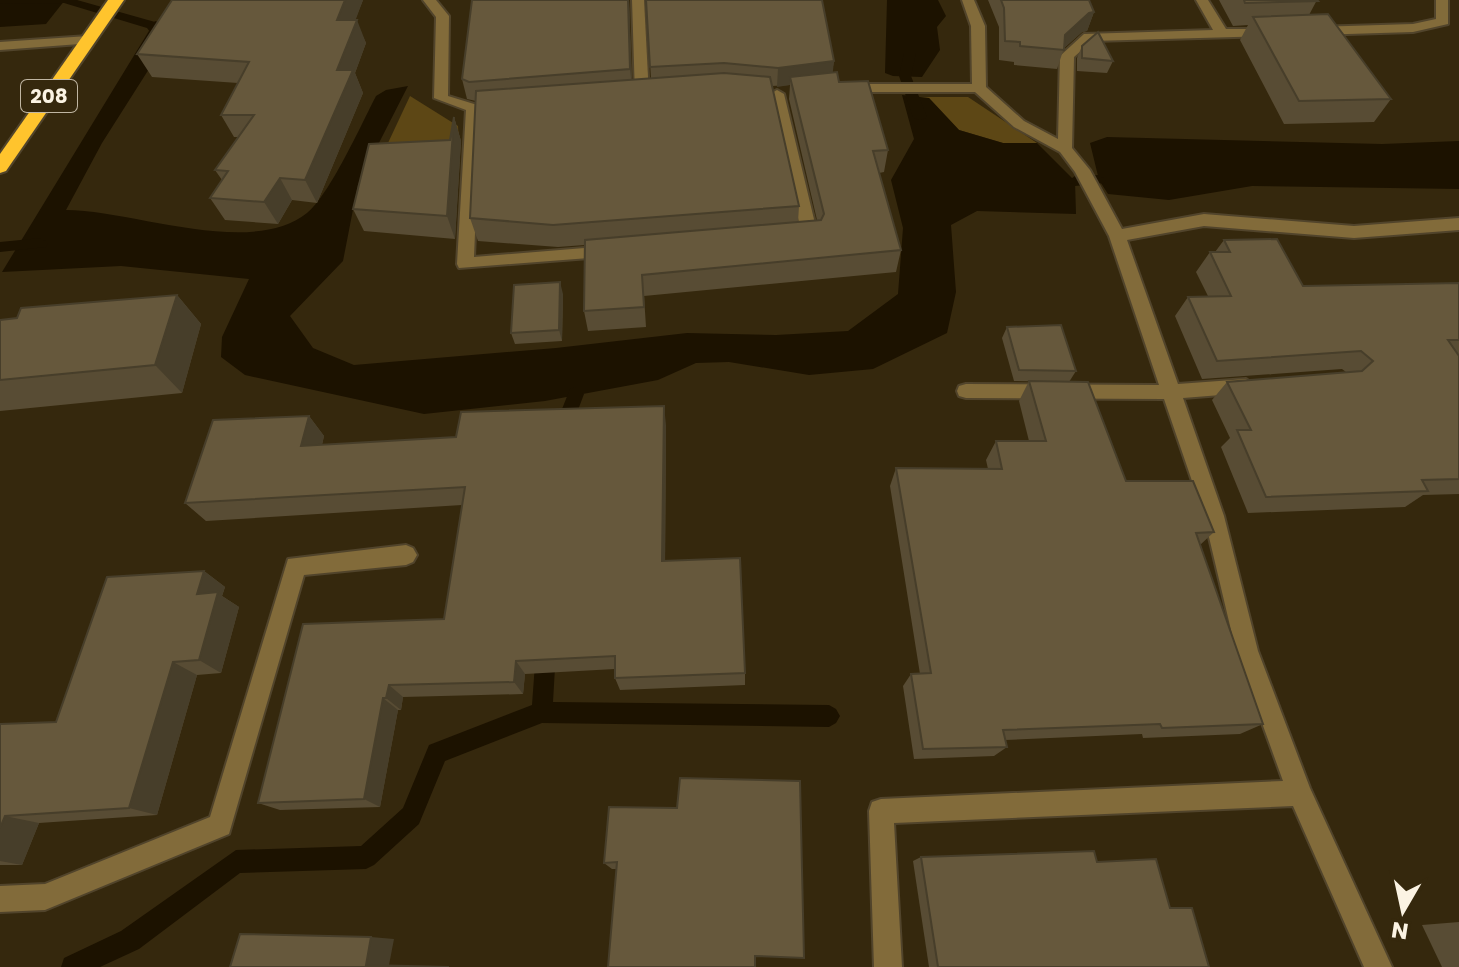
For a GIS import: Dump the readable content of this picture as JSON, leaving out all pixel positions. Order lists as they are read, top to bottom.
{
  "streets": {
    "highway": ["208"]
  },
  "north": "bottom"
}
